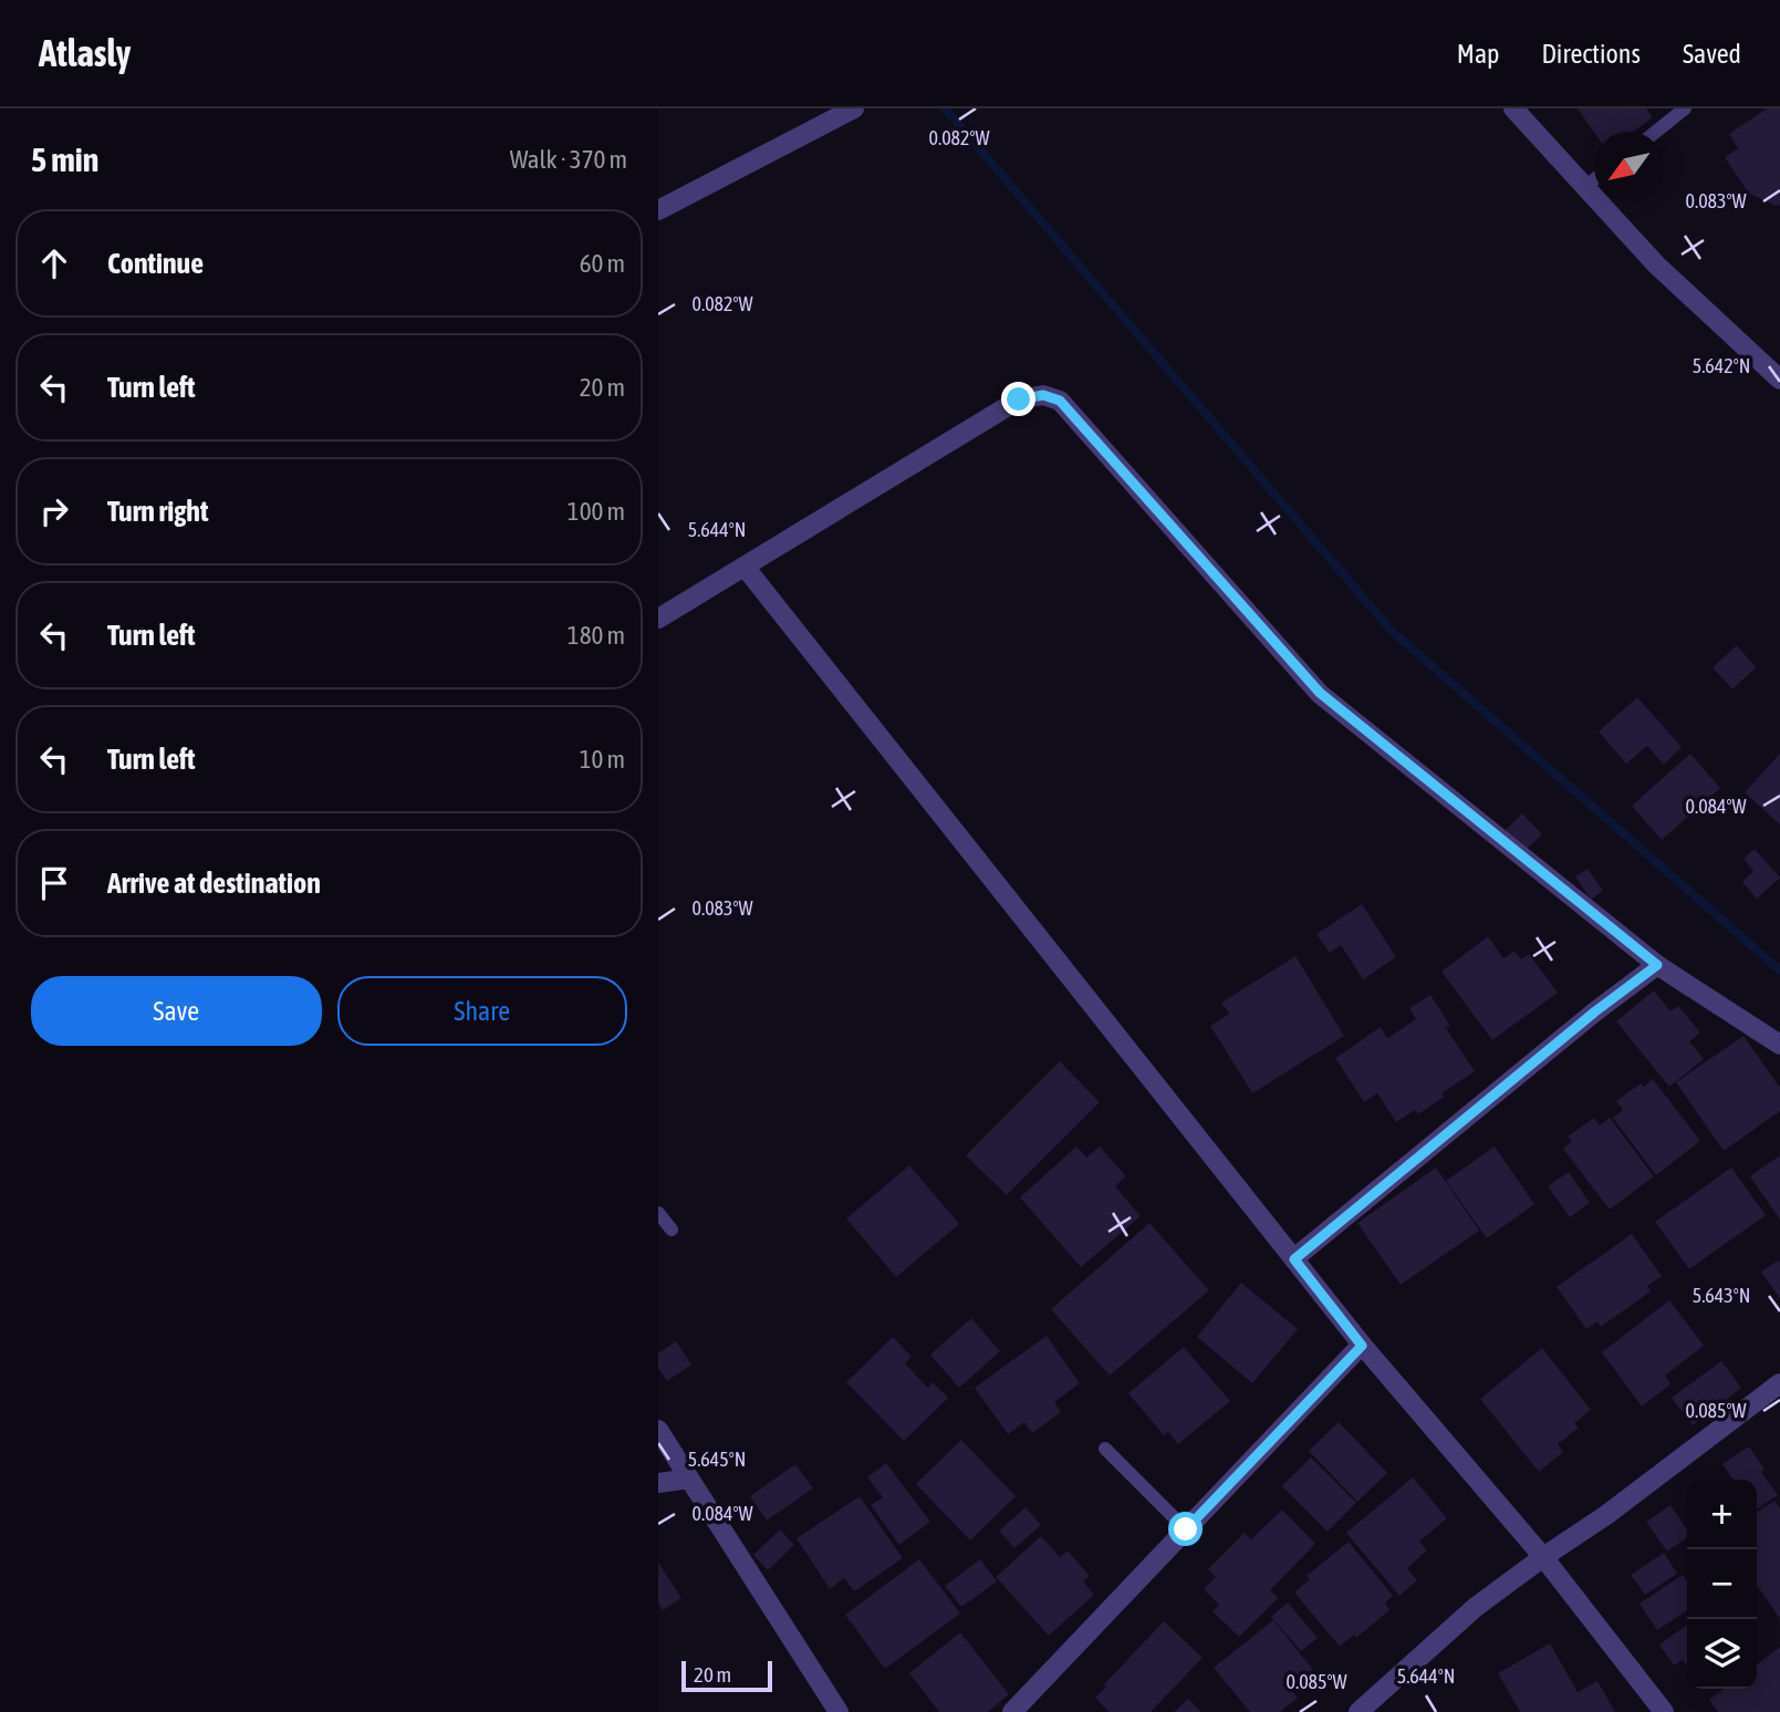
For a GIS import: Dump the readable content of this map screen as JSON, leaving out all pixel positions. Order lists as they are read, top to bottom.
{
  "scale_bar": "20 m",
  "north": "bottom left",
  "page": {
    "header": "Atlasly",
    "nav": ["Map", "Directions", "Saved"],
    "heading": ["5 min", "Walk · 370 m"],
    "list": [
      ["Continue", "60 m"],
      ["Turn left", "20 m"],
      ["Turn right", "100 m"],
      ["Turn left", "180 m"],
      ["Turn left", "10 m"],
      "Arrive at destination"
    ],
    "buttons": ["Save", "Share"],
    "map_buttons": ["+", "−"],
    "scale": "20 m"
  },
  "coordinates": [
    "0.082°W",
    "0.083°W",
    "5.642°N",
    "5.644°N",
    "0.084°W",
    "5.643°N",
    "0.085°W",
    "5.645°N"
  ]
}
